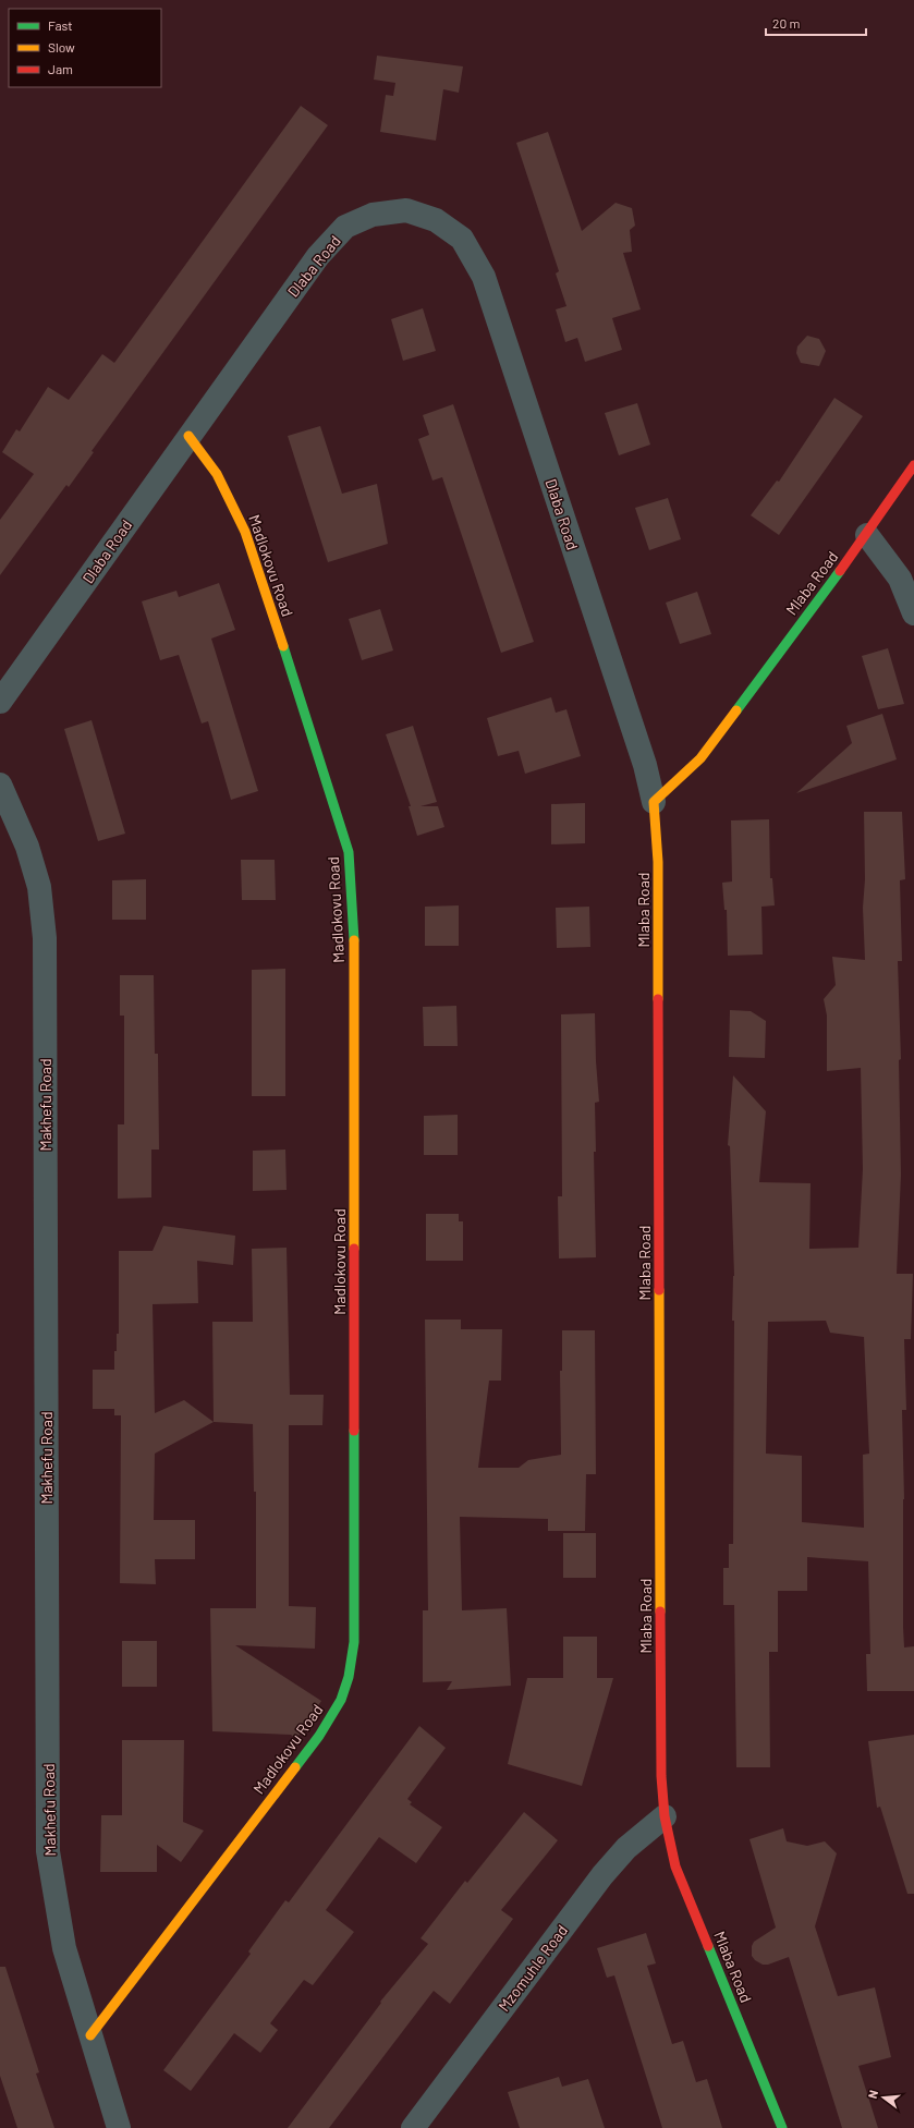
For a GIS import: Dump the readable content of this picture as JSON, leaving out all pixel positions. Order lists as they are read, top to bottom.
{
  "streets": {
    "street": [
      "Dlaba Road",
      "Madlokovu Road",
      "Mlaba Road",
      "Makhefu Road",
      "Mzomuhle Road"
    ]
  },
  "crossings": [
    ["Dlaba Road", "Madlokovu Road"],
    ["Dlaba Road", "Mlaba Road"],
    ["Madlokovu Road", "Makhefu Road"],
    ["Mlaba Road", "Mzomuhle Road"]
  ],
  "legend": ["Fast", "Slow", "Jam"],
  "scale_bar": "20 m",
  "north": "left"
}
